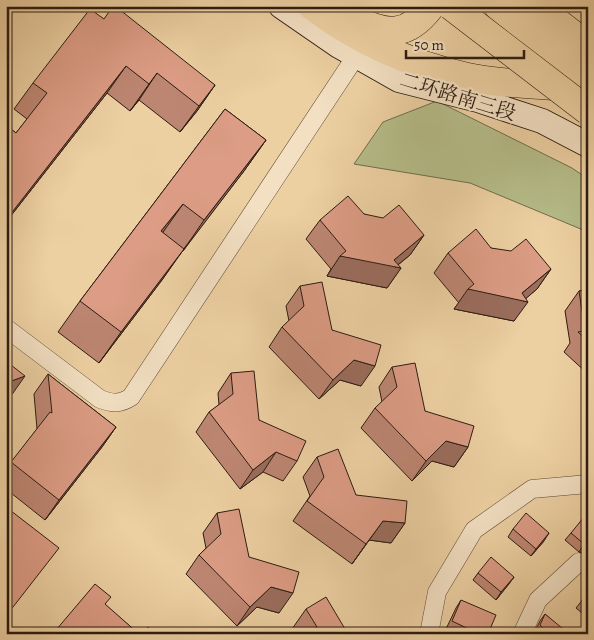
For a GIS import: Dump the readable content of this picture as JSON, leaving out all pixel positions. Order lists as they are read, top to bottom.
{
  "streets": {
    "main road": ["二环路南三段"]
  },
  "scale_bar": "50 m"
}
